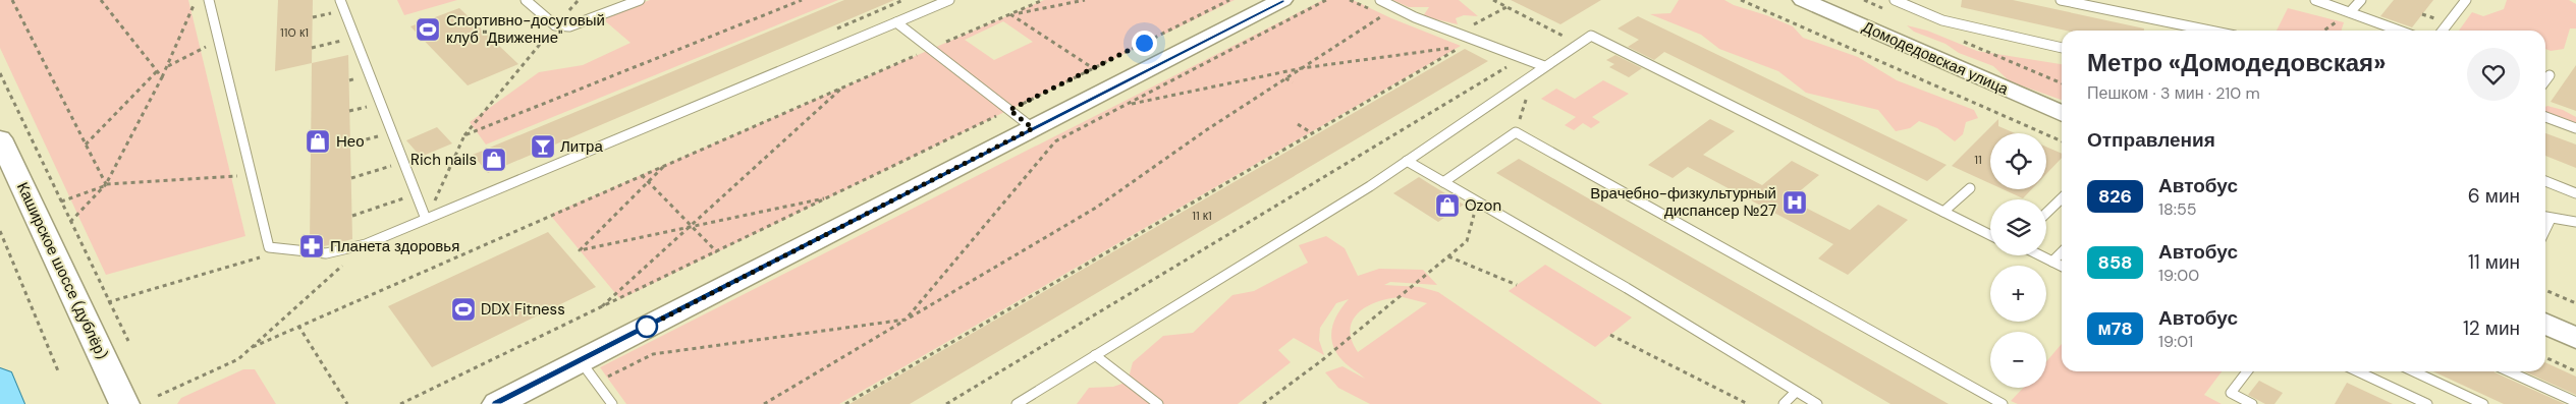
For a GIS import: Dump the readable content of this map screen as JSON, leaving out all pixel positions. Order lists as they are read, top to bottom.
{
  "streets": {
    "main road": ["Домодедовская улица", "Каширское шоссе (дублёр)"]
  },
  "places": {
    "sports": ["Спортивно-досуговый клуб \"Движение\"", "DDX Fitness"],
    "shop": ["Нео", "Rich nails", "Ozon"],
    "bar": ["Литра"],
    "hospital": ["Врачебно-физкультурный диспансер №27"],
    "pharmacy": ["Планета здоровья"]
  },
  "lines": ["bus line 826"],
  "house_numbers": ["110 к1", "11", "11 к1"],
  "page": {
    "heading": [
      ["Метро «Домодедовская»", "Пешком · 3 мин · 210 m"],
      "Отправления"
    ],
    "map_buttons": ["+", "−"],
    "list": [
      {
        "mark": "826",
        "name": "Автобус",
        "note": "18:55",
        "value": "6 мин"
      },
      {
        "mark": "858",
        "name": "Автобус",
        "note": "19:00",
        "value": "11 мин"
      },
      {
        "mark": "м78",
        "name": "Автобус",
        "note": "19:01",
        "value": "12 мин"
      }
    ]
  }
}
